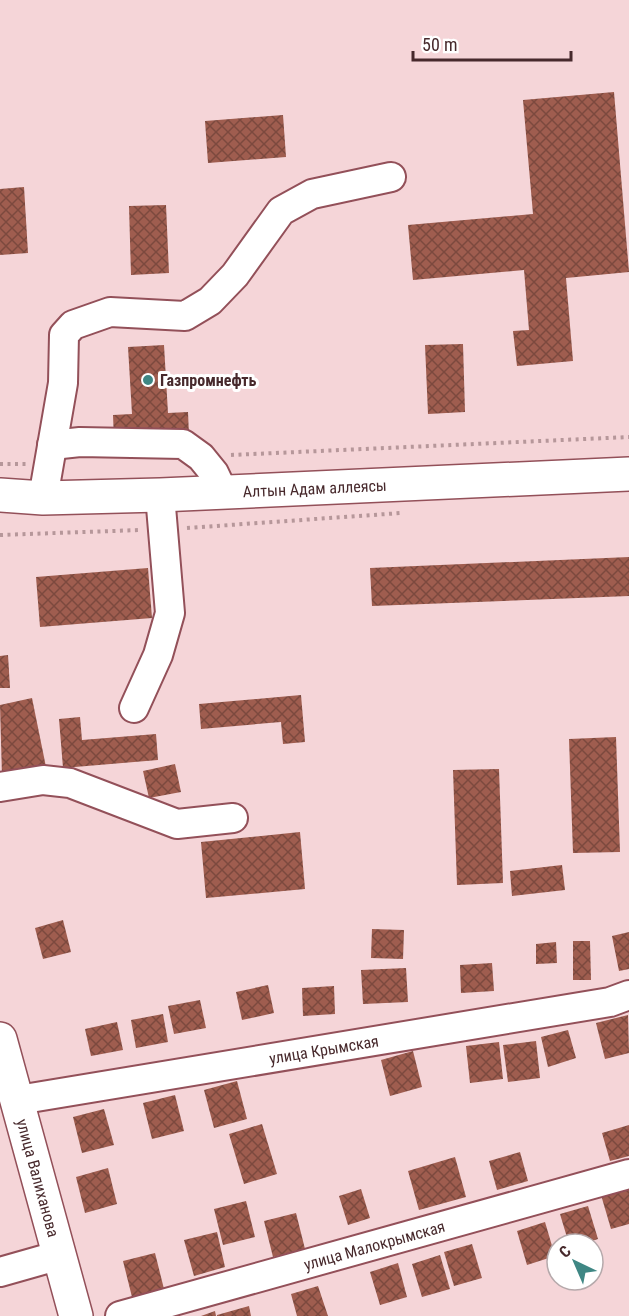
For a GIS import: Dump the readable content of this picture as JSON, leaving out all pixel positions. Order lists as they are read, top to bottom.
{
  "streets": {
    "main road": ["Алтын Адам аллеясы", "улица Валиханова"],
    "street": ["улица Крымская", "улица Малокрымская"]
  },
  "crossings": [
    ["улица Крымская", "улица Валиханова"]
  ],
  "places": ["Газпромнефть"],
  "scale_bar": "50 m",
  "north": "top left"
}
